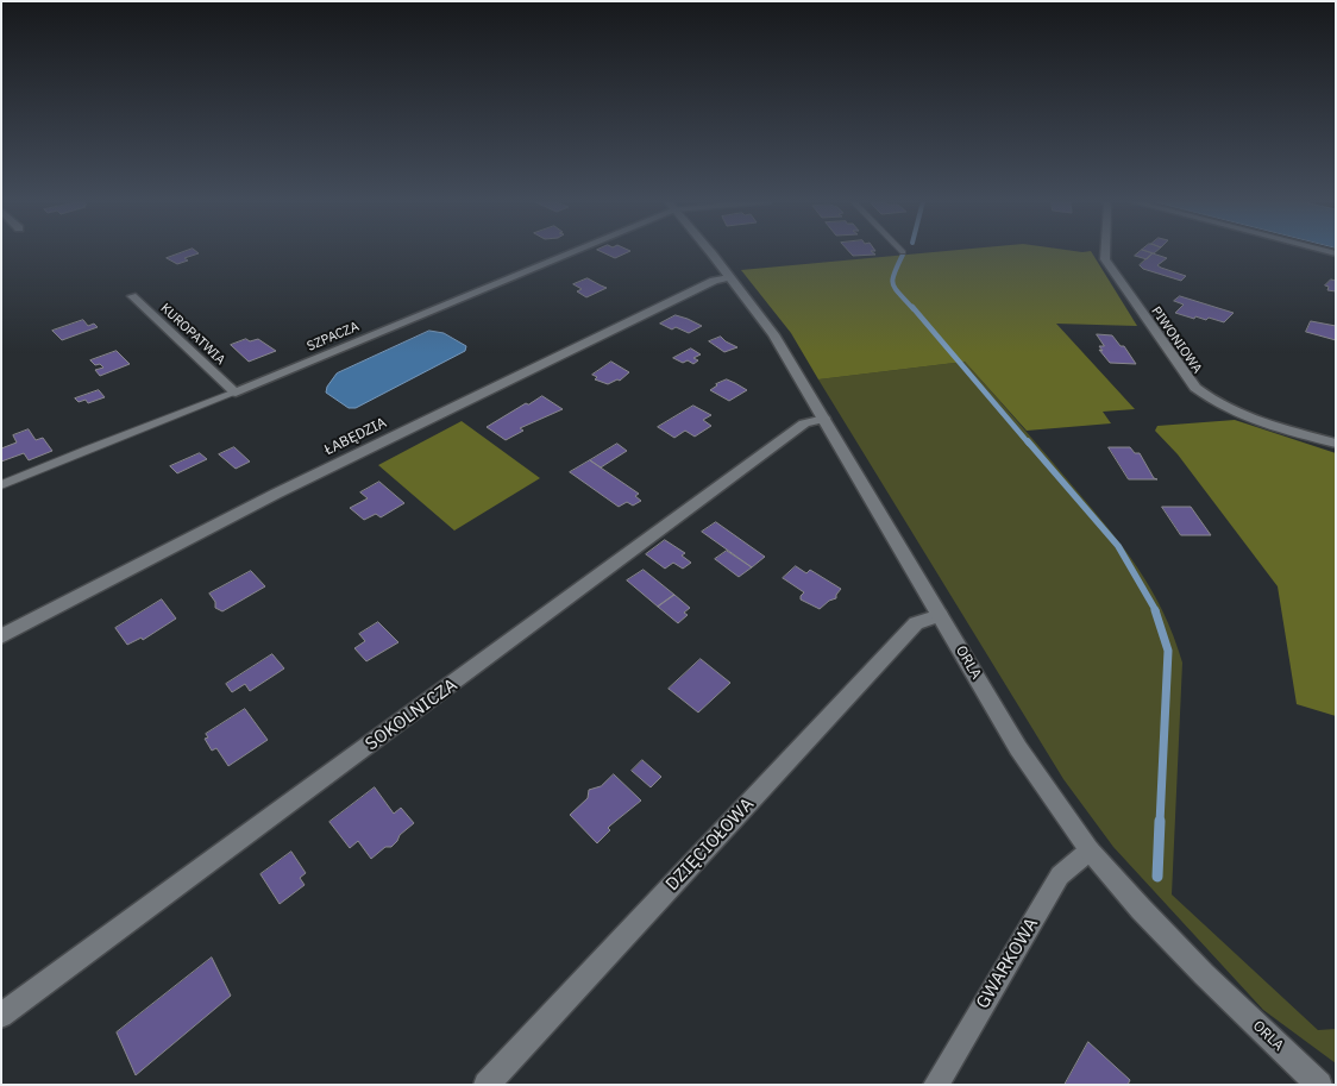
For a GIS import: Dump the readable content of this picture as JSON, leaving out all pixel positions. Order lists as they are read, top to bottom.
{
  "streets": {
    "street": [
      "KUROPATWIA",
      "SZPACZA",
      "PIWONIOWA",
      "ŁABĘDZIA",
      "ORLA",
      "SOKOLNICZA",
      "DZIĘCIOŁOWA",
      "GWARKOWA"
    ]
  },
  "crossings": [
    ["KUROPATWIA", "SZPACZA"],
    ["ŁABĘDZIA", "ORLA"],
    ["ORLA", "SOKOLNICZA"],
    ["ORLA", "DZIĘCIOŁOWA"],
    ["ORLA", "GWARKOWA"]
  ]
}
